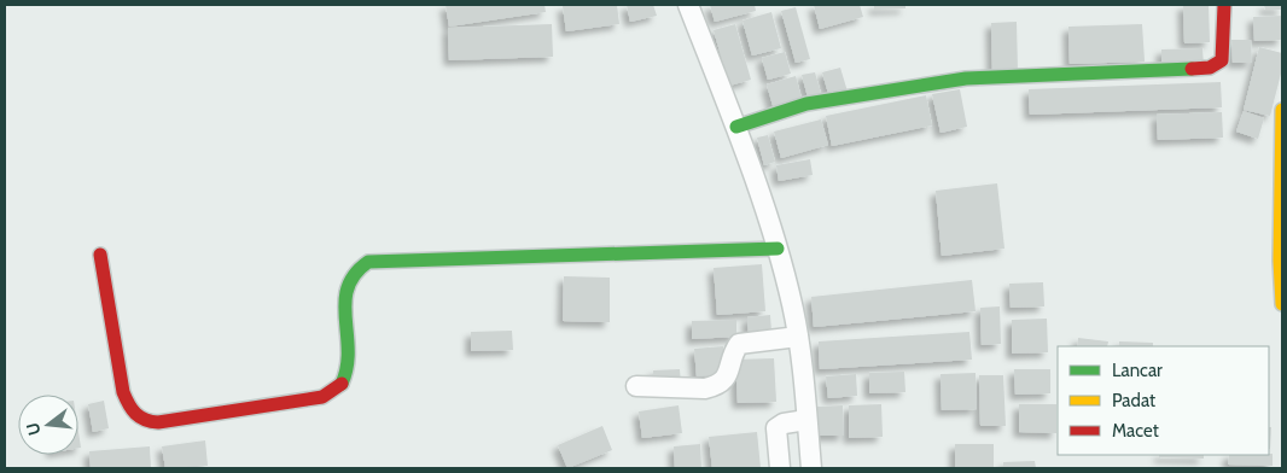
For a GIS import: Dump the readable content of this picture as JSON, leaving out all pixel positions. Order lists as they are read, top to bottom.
{
  "legend": ["Lancar", "Padat", "Macet"],
  "north": "left"
}
